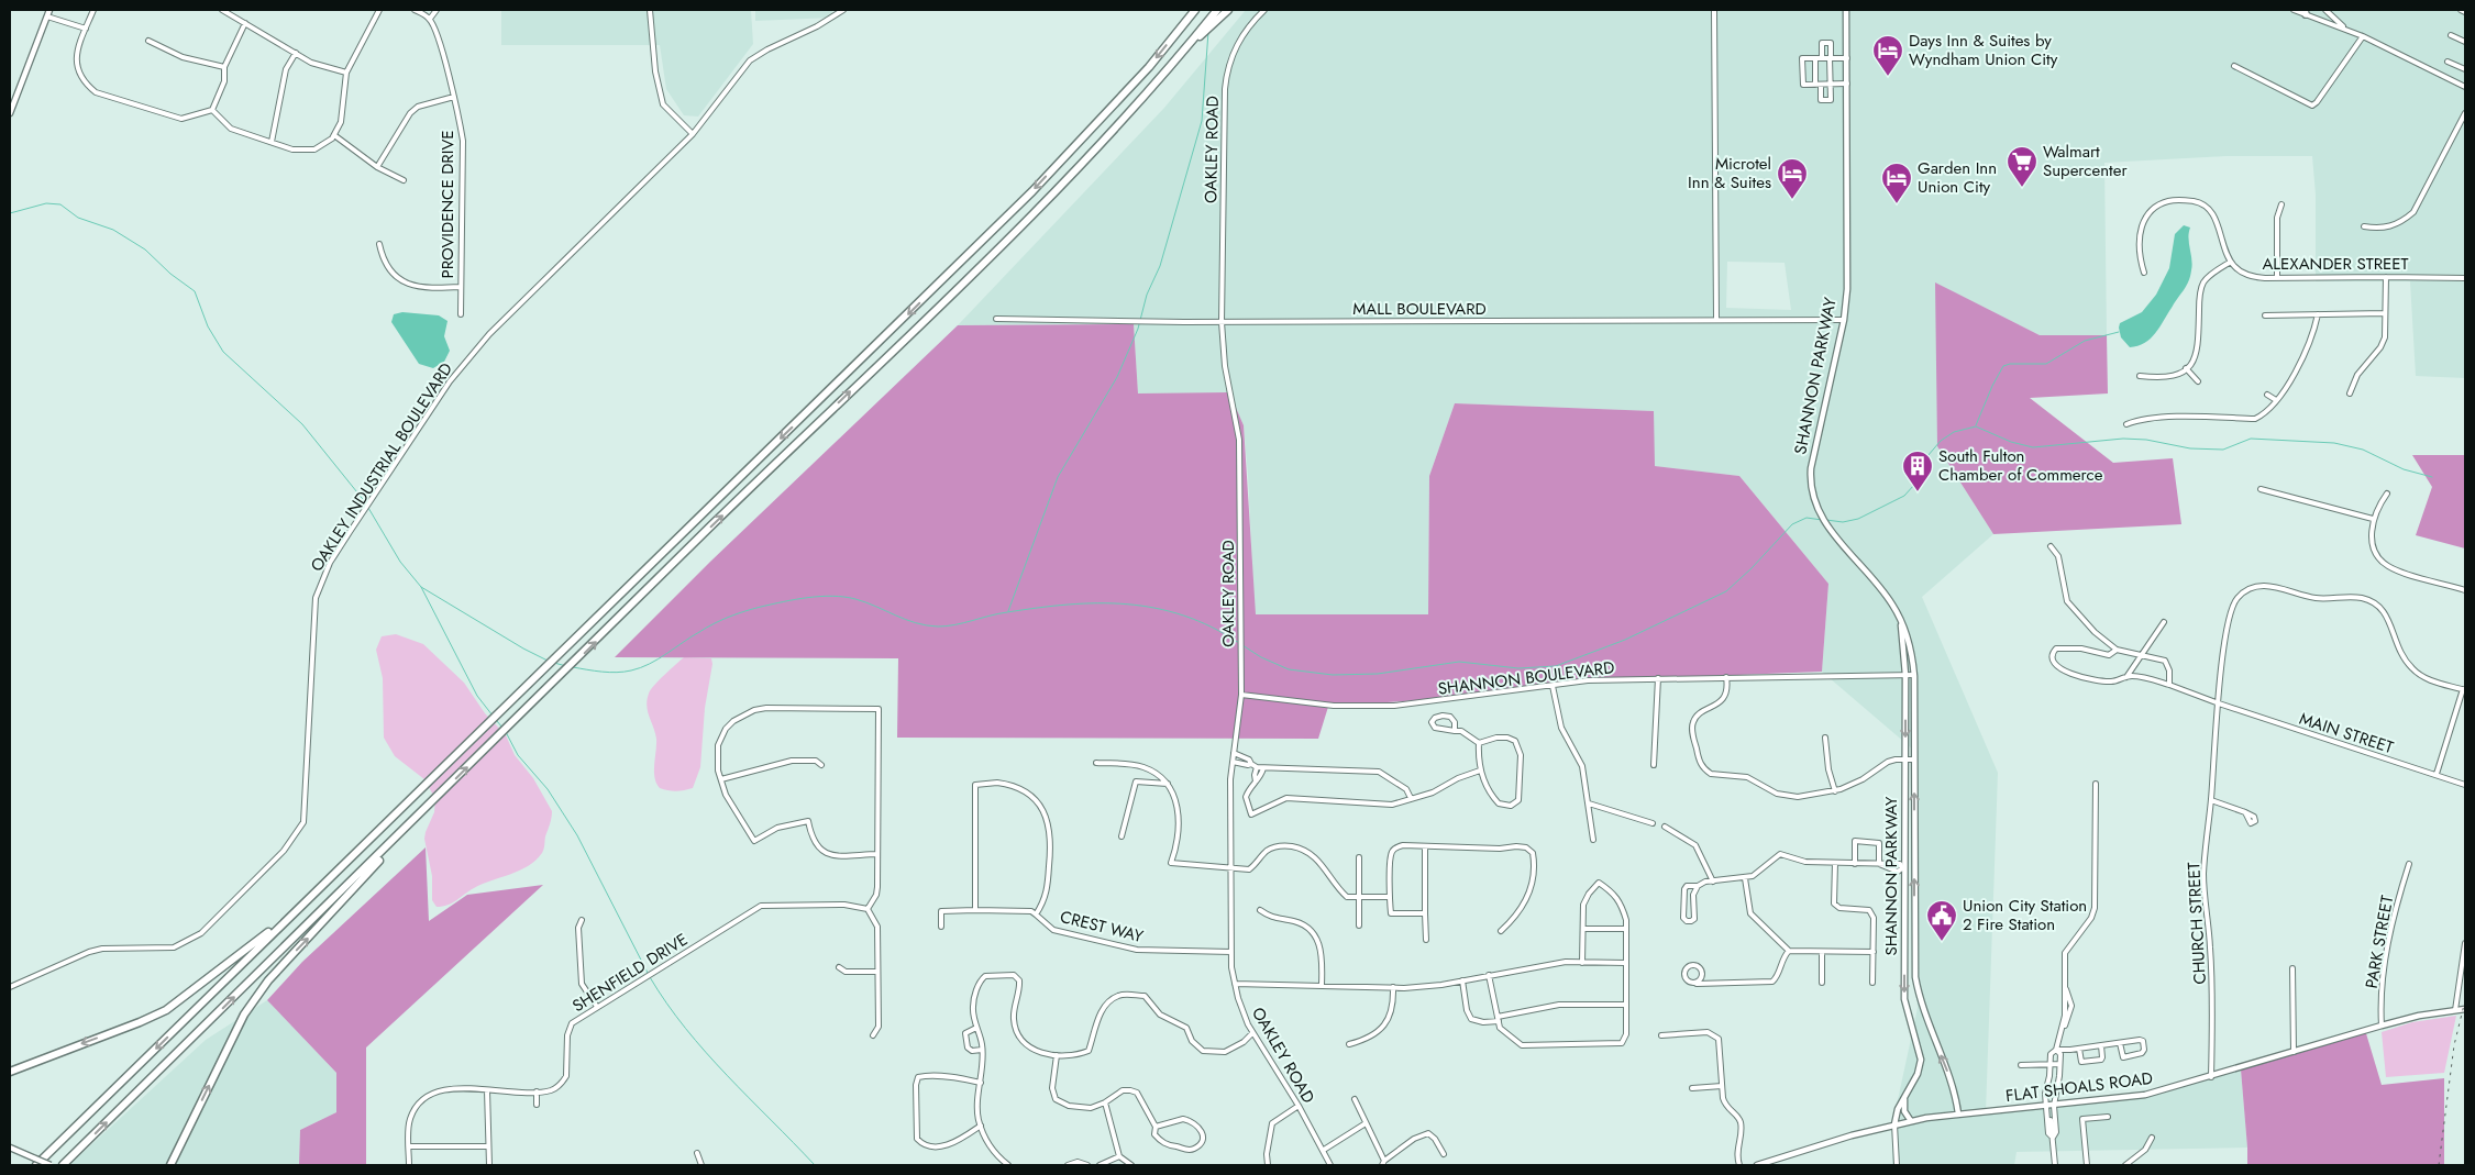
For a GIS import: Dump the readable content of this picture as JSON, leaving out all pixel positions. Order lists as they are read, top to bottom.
{
  "streets": {
    "street": [
      "OAKLEY ROAD",
      "PROVIDENCE DRIVE",
      "ALEXANDER STREET",
      "MALL BOULEVARD",
      "SHANNON PARKWAY",
      "OAKLEY INDUSTRIAL BOULEVARD",
      "SHANNON BOULEVARD",
      "MAIN STREET",
      "CHURCH STREET",
      "CREST WAY",
      "PARK STREET",
      "SHENFIELD DRIVE",
      "FLAT SHOALS ROAD"
    ]
  },
  "crossings": [
    ["OAKLEY ROAD", "MALL BOULEVARD"],
    ["OAKLEY ROAD", "SHANNON BOULEVARD"],
    ["OAKLEY ROAD", "CREST WAY"],
    ["MALL BOULEVARD", "SHANNON PARKWAY"],
    ["SHANNON PARKWAY", "SHANNON BOULEVARD"],
    ["SHANNON PARKWAY", "FLAT SHOALS ROAD"],
    ["MAIN STREET", "CHURCH STREET"],
    ["CHURCH STREET", "FLAT SHOALS ROAD"],
    ["PARK STREET", "FLAT SHOALS ROAD"]
  ],
  "places": {
    "hotel": ["Days Inn & Suites by Wyndham Union City", "Microtel Inn & Suites", "Garden Inn Union City"],
    "supermarket": ["Walmart Supercenter"],
    "building": ["South Fulton Chamber of Commerce"],
    "public building": ["Union City Station 2 Fire Station"]
  }
}
